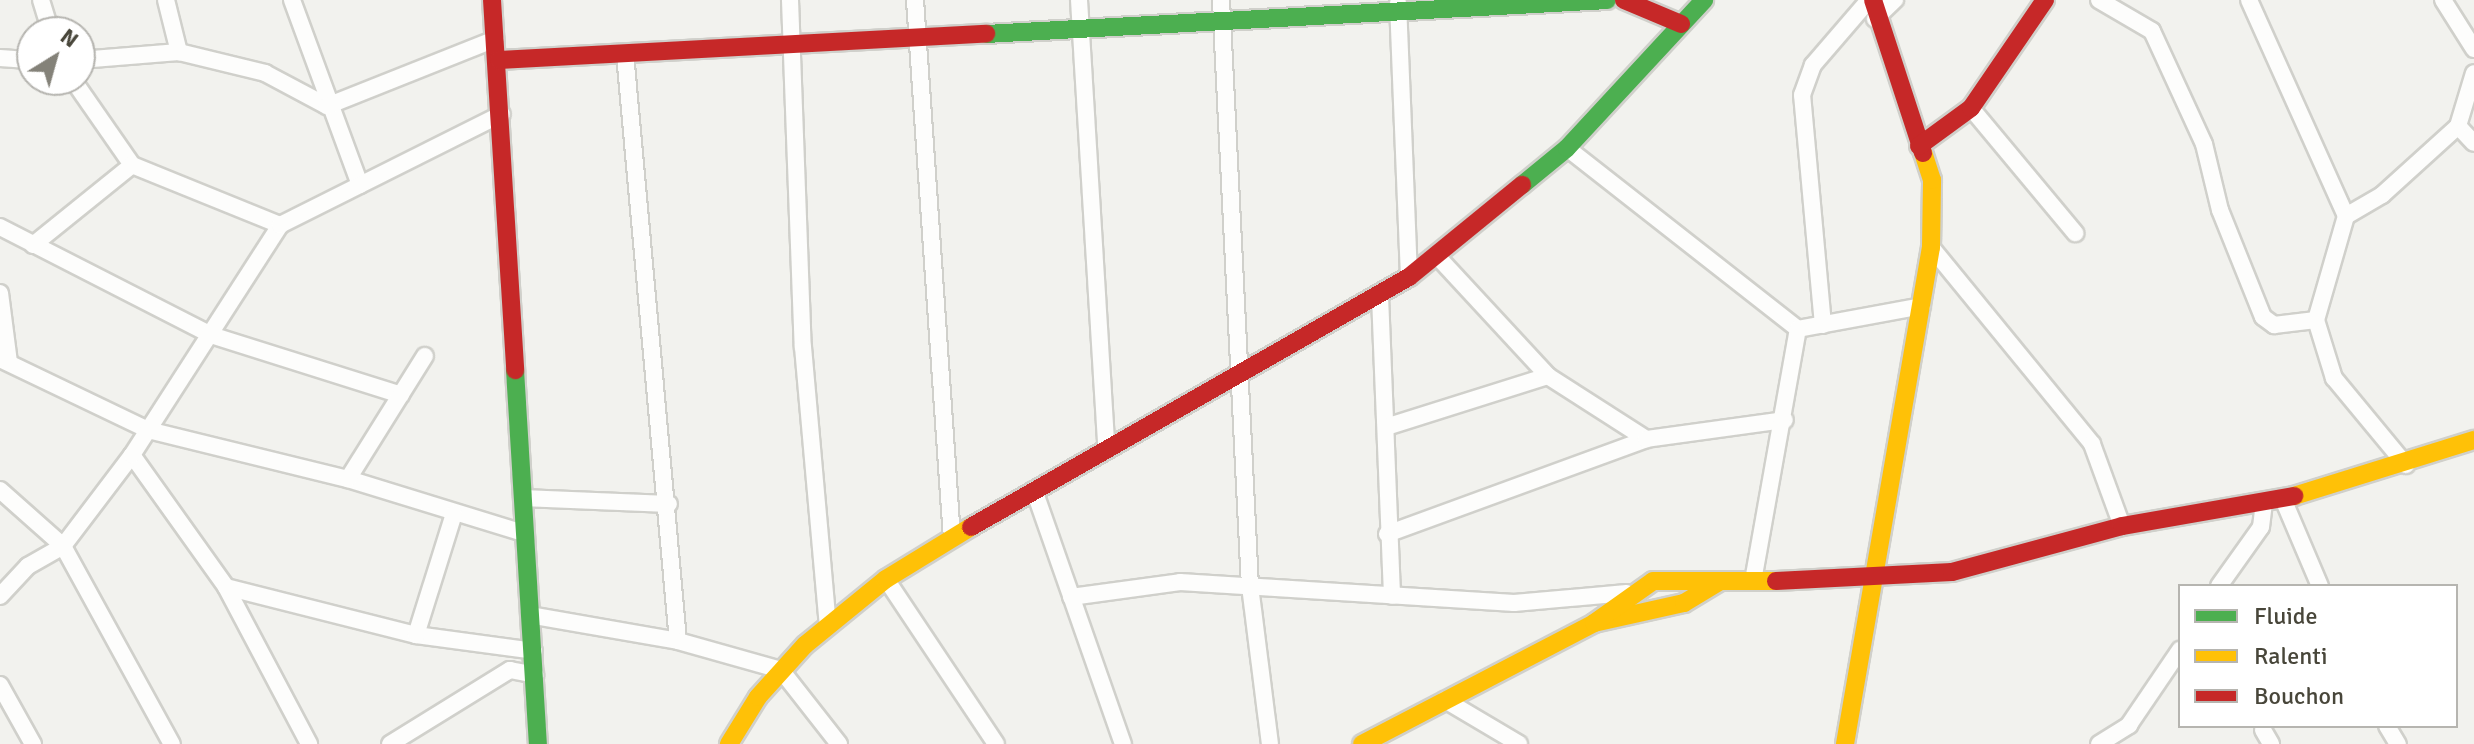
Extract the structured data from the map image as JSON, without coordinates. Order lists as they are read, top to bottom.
{
  "legend": ["Fluide", "Ralenti", "Bouchon"],
  "north": "top right"
}
